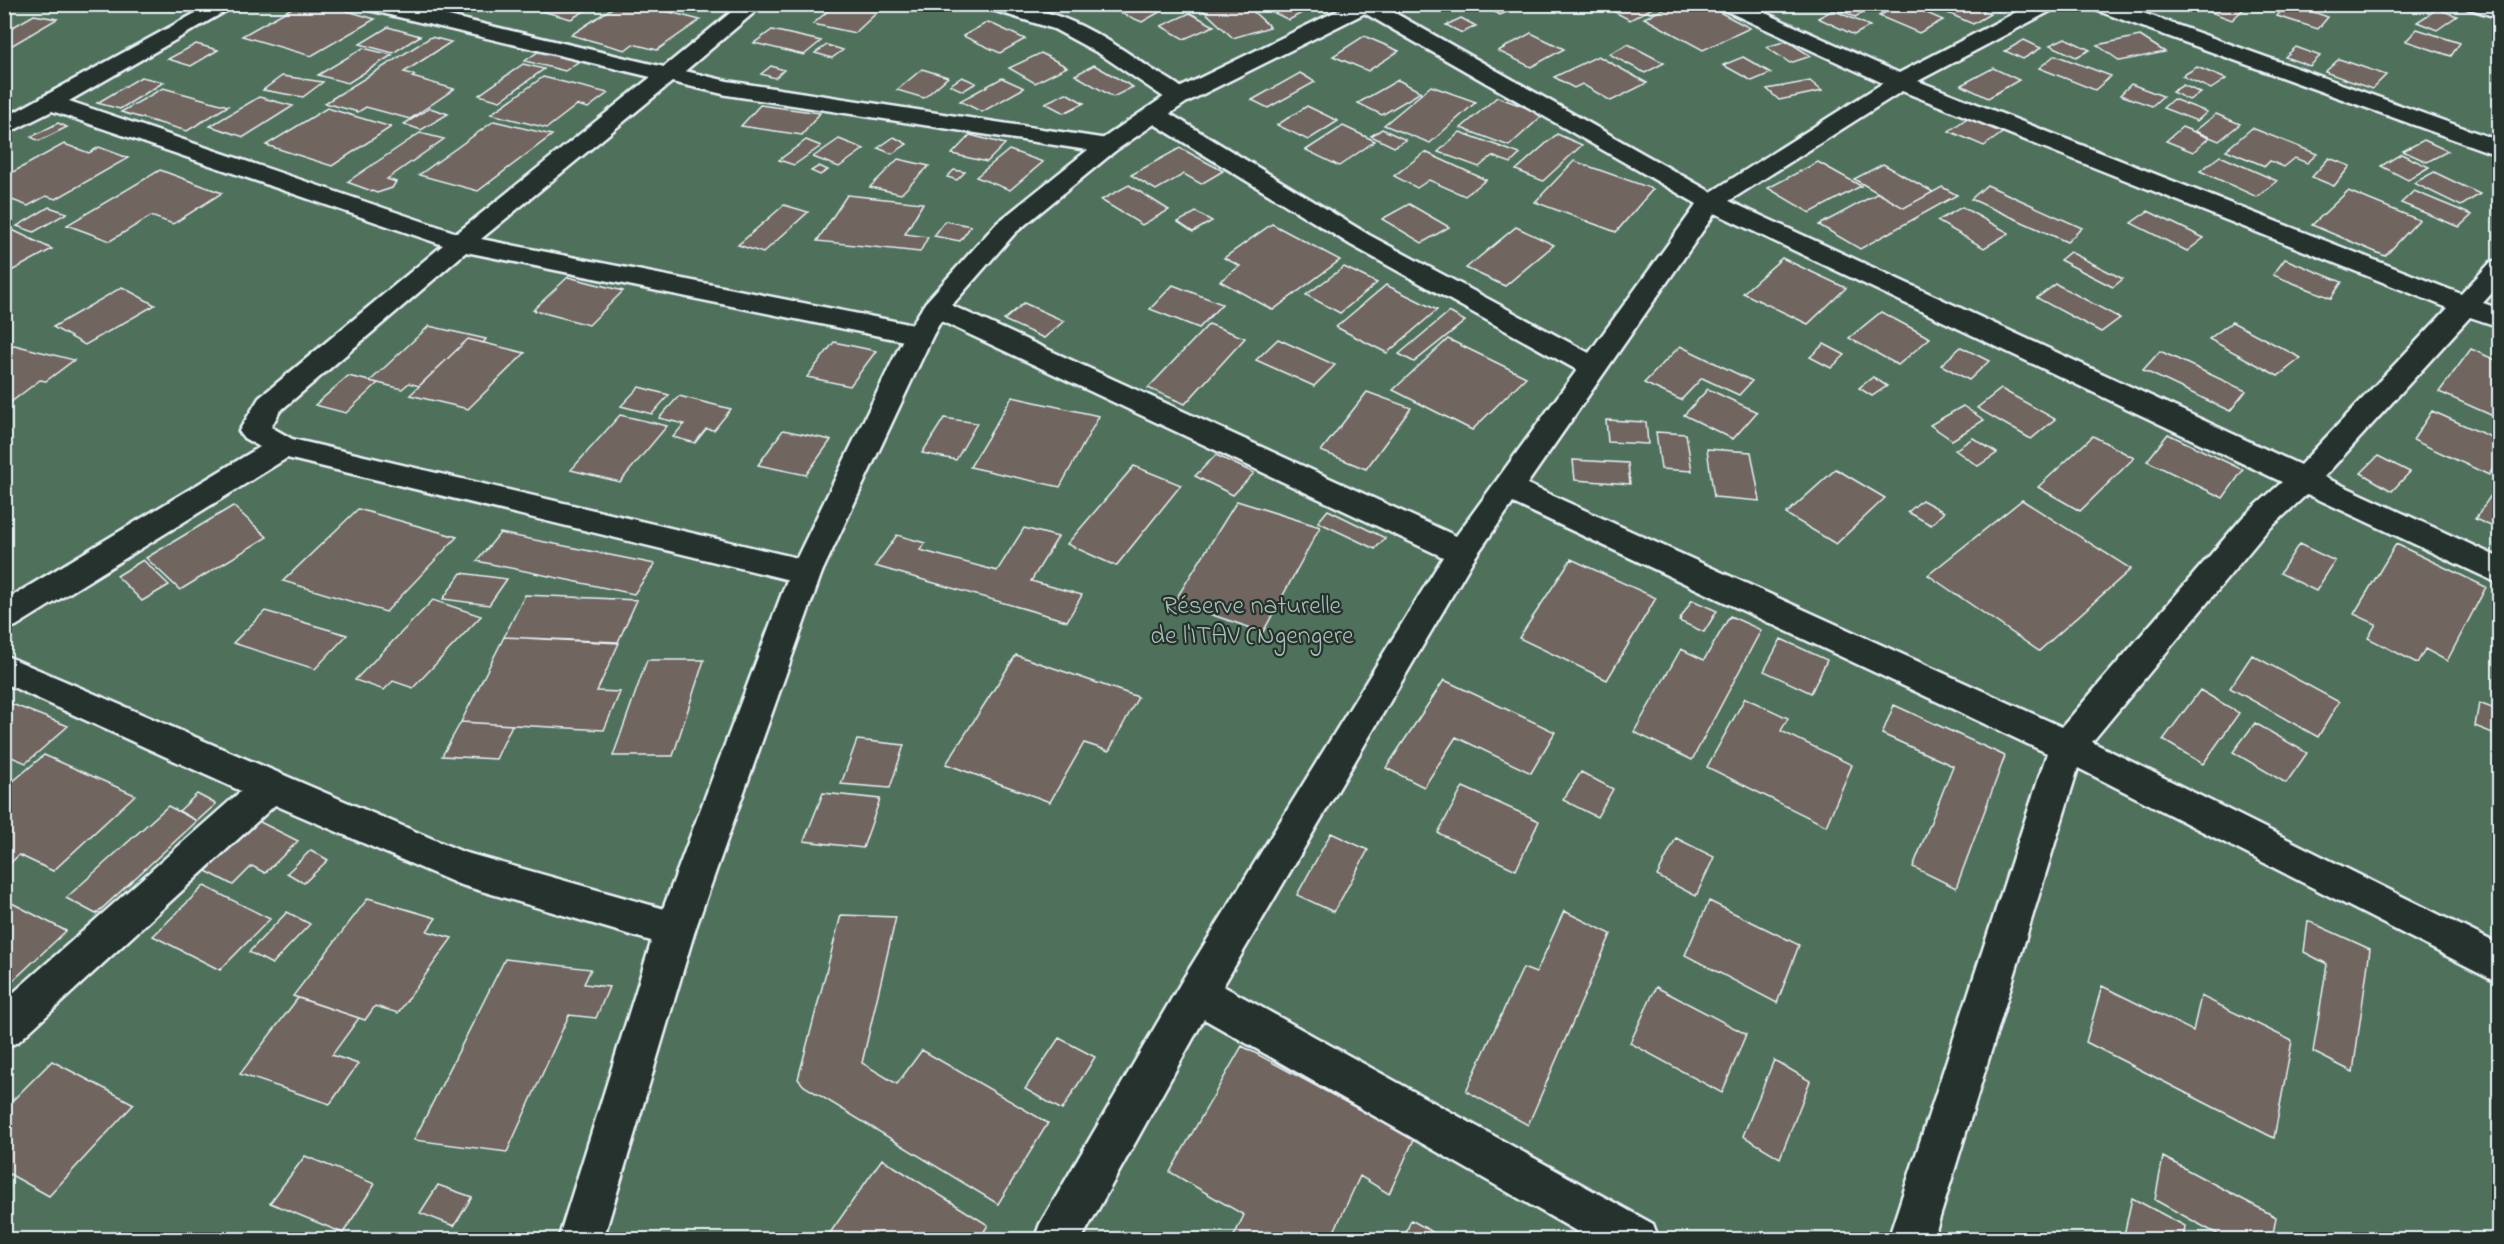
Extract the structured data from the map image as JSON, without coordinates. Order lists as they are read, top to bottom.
{
  "parks": ["Réserve naturelle de l'ITAV (Ngengere"]
}
